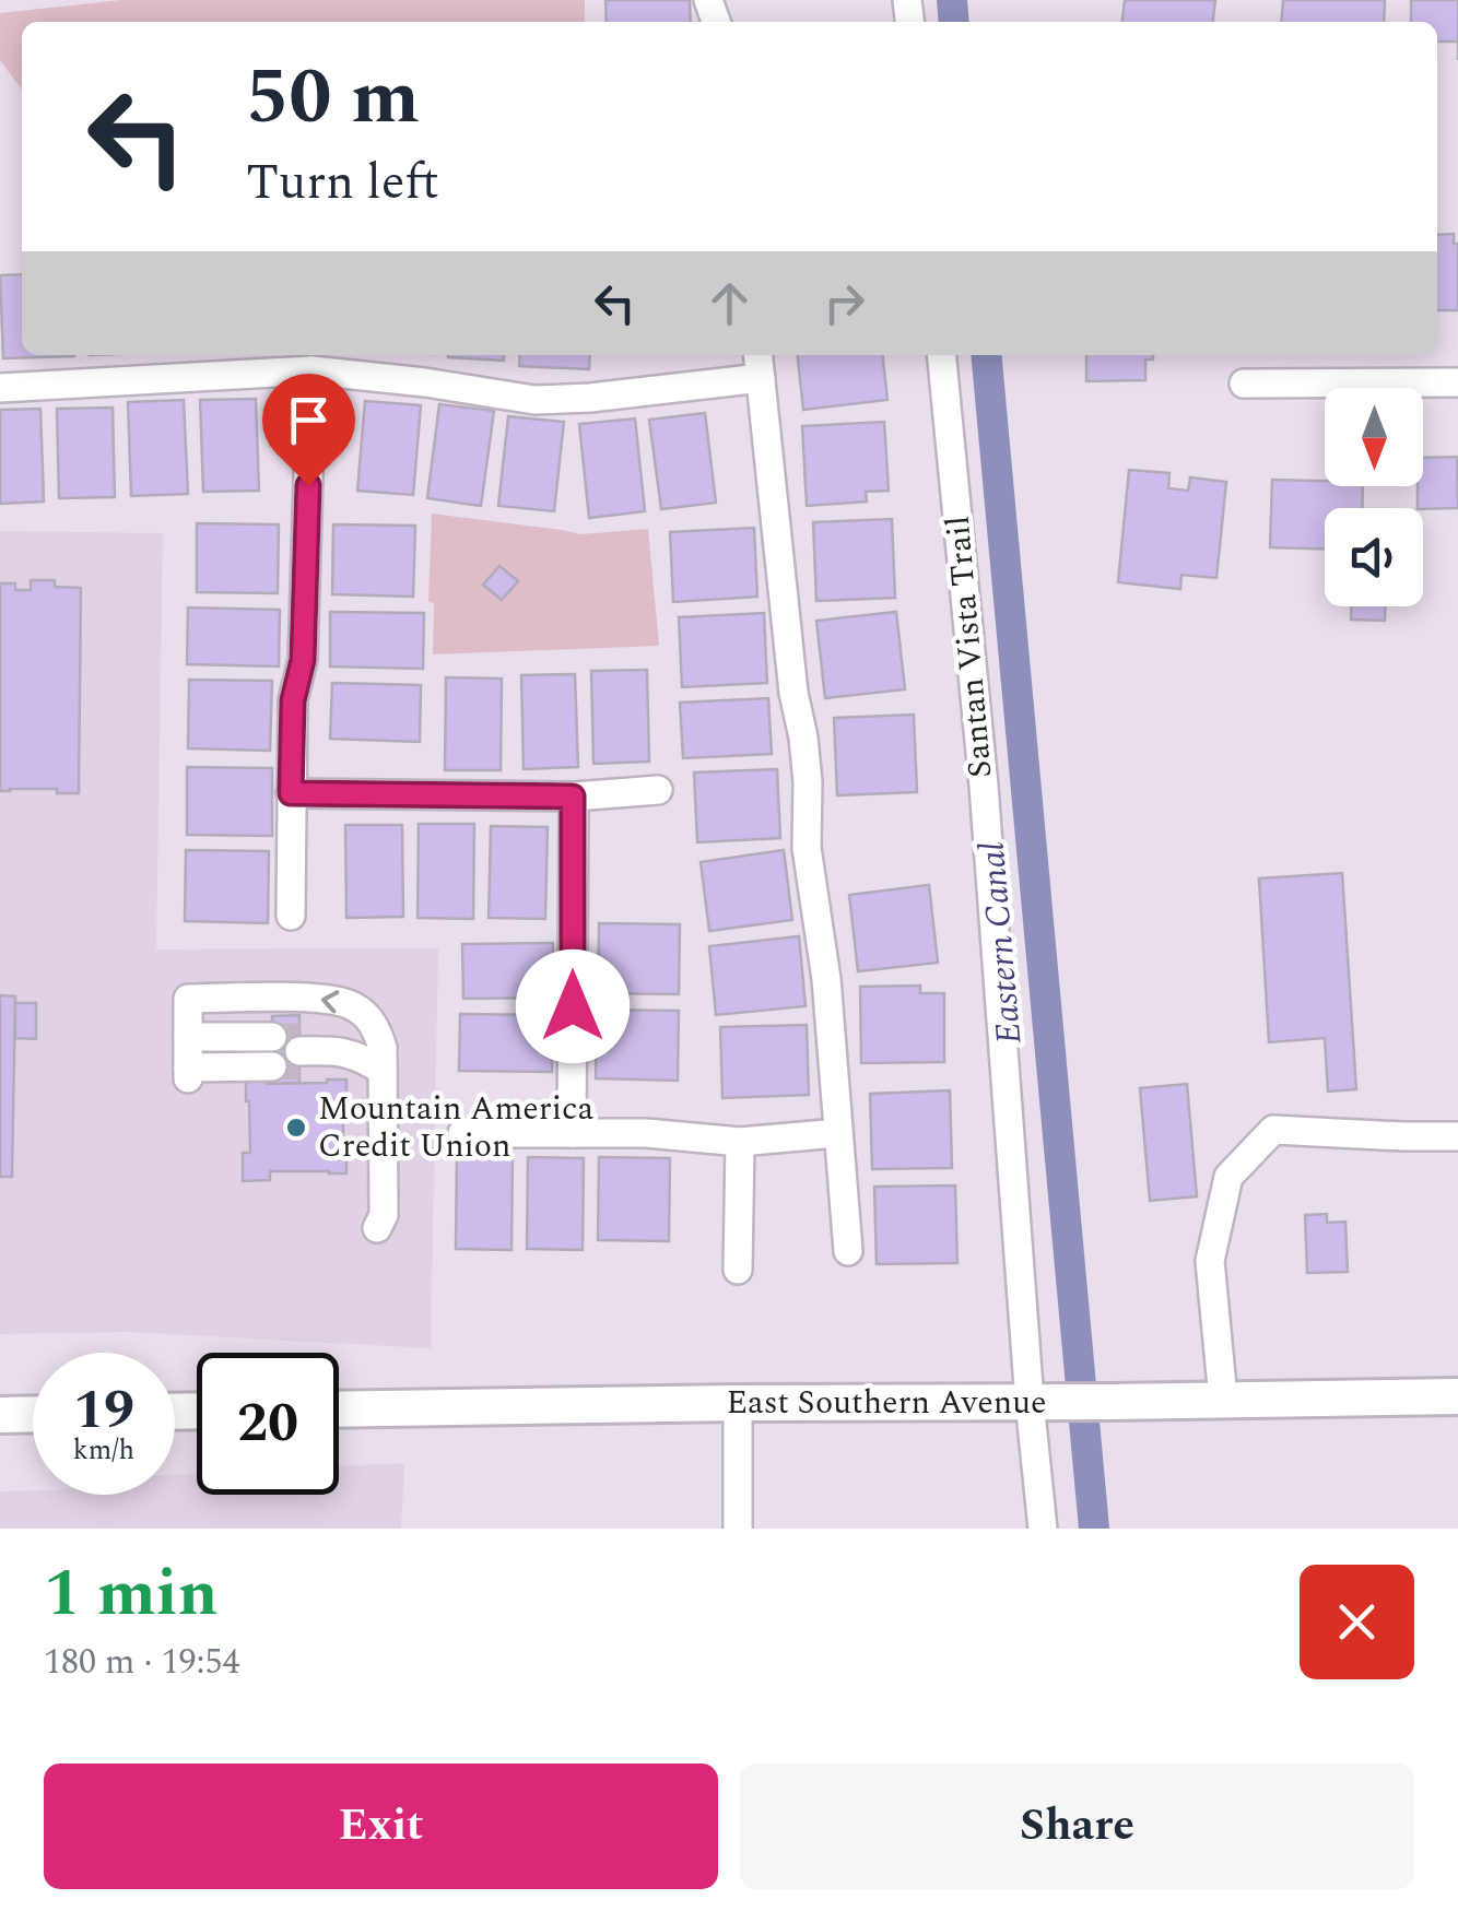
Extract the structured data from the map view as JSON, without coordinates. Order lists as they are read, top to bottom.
{
  "streets": {
    "main road": ["East Southern Avenue"],
    "street": ["Santan Vista Trail"]
  },
  "crossings": [
    ["Santan Vista Trail", "East Southern Avenue"]
  ],
  "water": ["Eastern Canal"],
  "places": ["Mountain America Credit Union"],
  "north": "bottom",
  "page": {
    "turn": ["50 m", "Turn left"],
    "speed": "19 km/h",
    "limit": "20",
    "heading": ["1 min", "180 m · 19:54"],
    "buttons": ["Exit", "Share"]
  }
}
